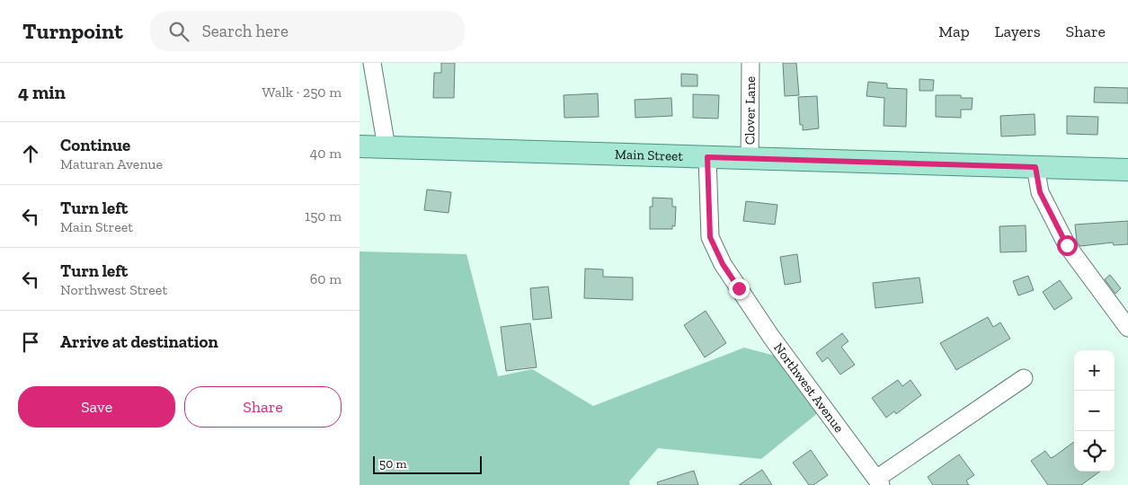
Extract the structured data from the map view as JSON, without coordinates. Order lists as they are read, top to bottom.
{
  "streets": {
    "main road": ["Main Street"],
    "street": ["Clover Lane", "Northwest Avenue"]
  },
  "crossings": [
    ["Clover Lane", "Main Street"],
    ["Main Street", "Northwest Avenue"]
  ],
  "scale_bar": "50 m",
  "page": {
    "header": "Turnpoint",
    "search": "Search here",
    "nav": ["Map", "Layers", "Share"],
    "heading": ["4 min", "Walk · 250 m"],
    "list": [
      ["Continue", "Maturan Avenue", "40 m"],
      ["Turn left", "Main Street", "150 m"],
      ["Turn left", "Northwest Street", "60 m"],
      "Arrive at destination"
    ],
    "map_buttons": ["+", "−"],
    "buttons": ["Save", "Share"],
    "scale": "50 m"
  }
}
